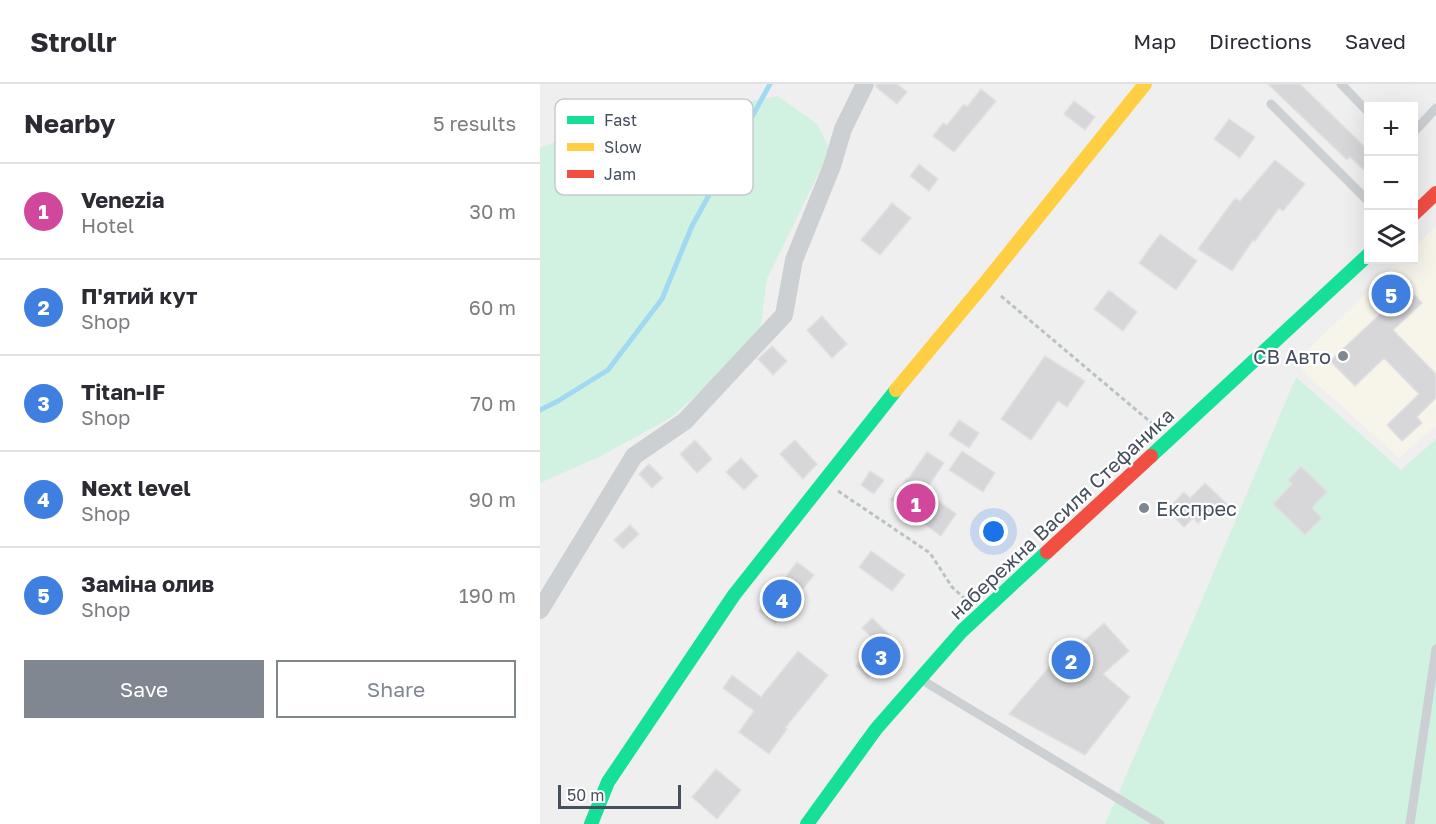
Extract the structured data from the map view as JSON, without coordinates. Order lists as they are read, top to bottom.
{
  "streets": {
    "street": ["набережна Василя Стефаника"]
  },
  "places": ["СВ Авто", "Експрес"],
  "legend": ["Fast", "Slow", "Jam"],
  "scale_bar": "50 m",
  "page": {
    "header": "Strollr",
    "nav": ["Map", "Directions", "Saved"],
    "heading": ["Nearby", "5 results"],
    "map_buttons": ["+", "−"],
    "list": [
      {
        "mark": "1",
        "name": "Venezia",
        "note": "Hotel",
        "value": "30 m"
      },
      {
        "mark": "2",
        "name": "П'ятий кут",
        "note": "Shop",
        "value": "60 m"
      },
      {
        "mark": "3",
        "name": "Titan-IF",
        "note": "Shop",
        "value": "70 m"
      },
      {
        "mark": "4",
        "name": "Next level",
        "note": "Shop",
        "value": "90 m"
      },
      {
        "mark": "5",
        "name": "Заміна олив",
        "note": "Shop",
        "value": "190 m"
      }
    ],
    "pins": [
      "5",
      "1",
      "4",
      "3",
      "2"
    ],
    "buttons": ["Save", "Share"],
    "scale": "50 m"
  }
}
